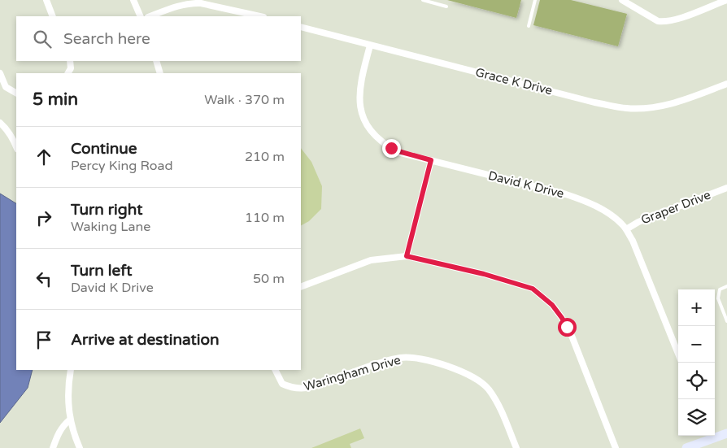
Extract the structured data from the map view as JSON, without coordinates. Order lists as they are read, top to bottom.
{
  "streets": {
    "street": [
      "Grace K Drive",
      "David K Drive",
      "Graper Drive",
      "Waringham Drive"
    ]
  },
  "crossings": [
    ["Grace K Drive", "David K Drive"],
    ["David K Drive", "Graper Drive"]
  ],
  "page": {
    "search": "Search here",
    "heading": ["5 min", "Walk · 370 m"],
    "list": [
      ["Continue", "Percy King Road", "210 m"],
      ["Turn right", "Waking Lane", "110 m"],
      ["Turn left", "David K Drive", "50 m"],
      "Arrive at destination"
    ],
    "map_buttons": ["+", "−"]
  }
}
